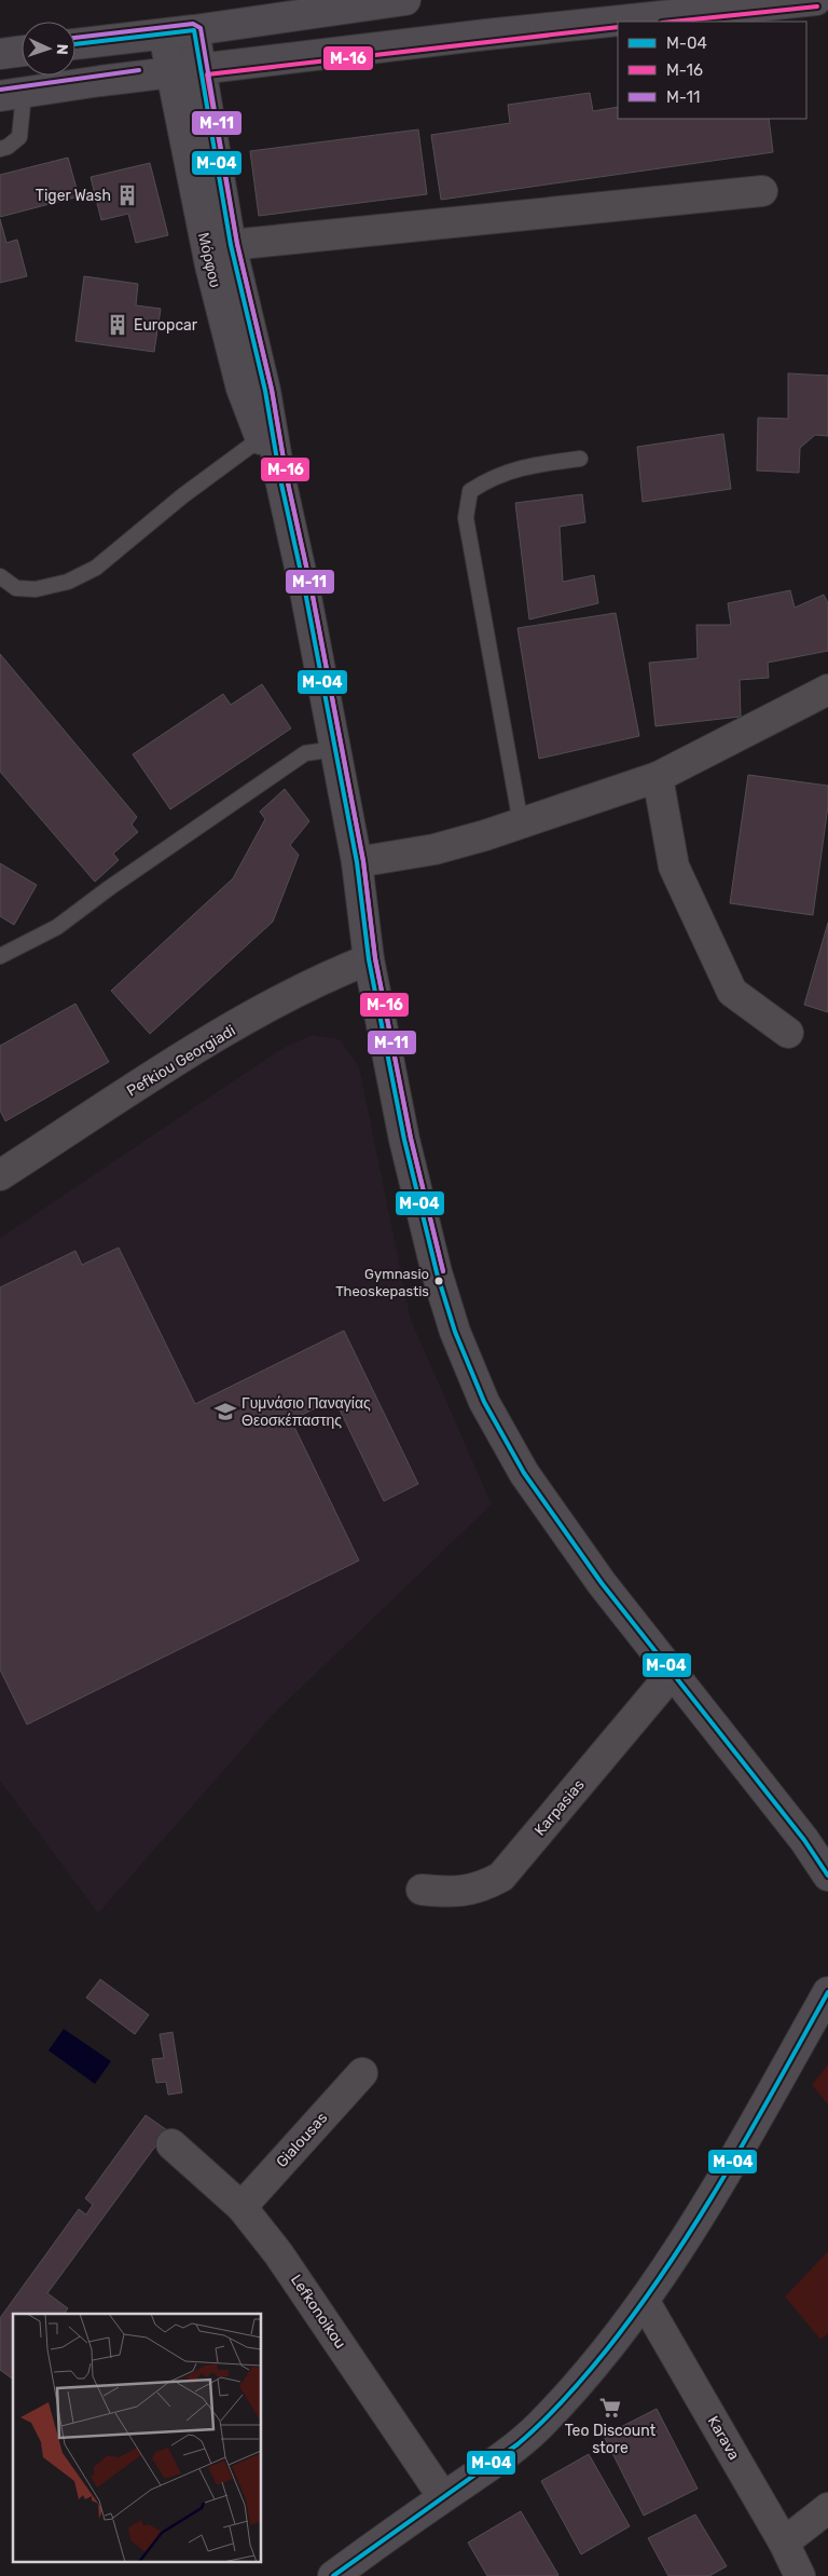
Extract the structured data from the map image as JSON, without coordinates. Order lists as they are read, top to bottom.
{
  "streets": {
    "street": [
      "Μόρφου",
      "Pefkiou Georgiadi",
      "Karpasias",
      "Gialousas",
      "Lefkonoikou",
      "Karava"
    ]
  },
  "crossings": [
    ["Μόρφου", "Pefkiou Georgiadi"],
    ["Μόρφου", "Karpasias"],
    ["Gialousas", "Lefkonoikou"]
  ],
  "places": {
    "building": ["Tiger Wash", "Europcar"],
    "other": ["Gymnasio Theoskepastis"],
    "school or university": ["Γυμνάσιο Παναγίας Θεοσκέπαστης"],
    "supermarket": ["Teo Discount store"]
  },
  "lines": ["transit line M-16", "transit line M-11", "transit line M-04"],
  "legend": ["M-04", "M-16", "M-11"],
  "north": "right"
}
